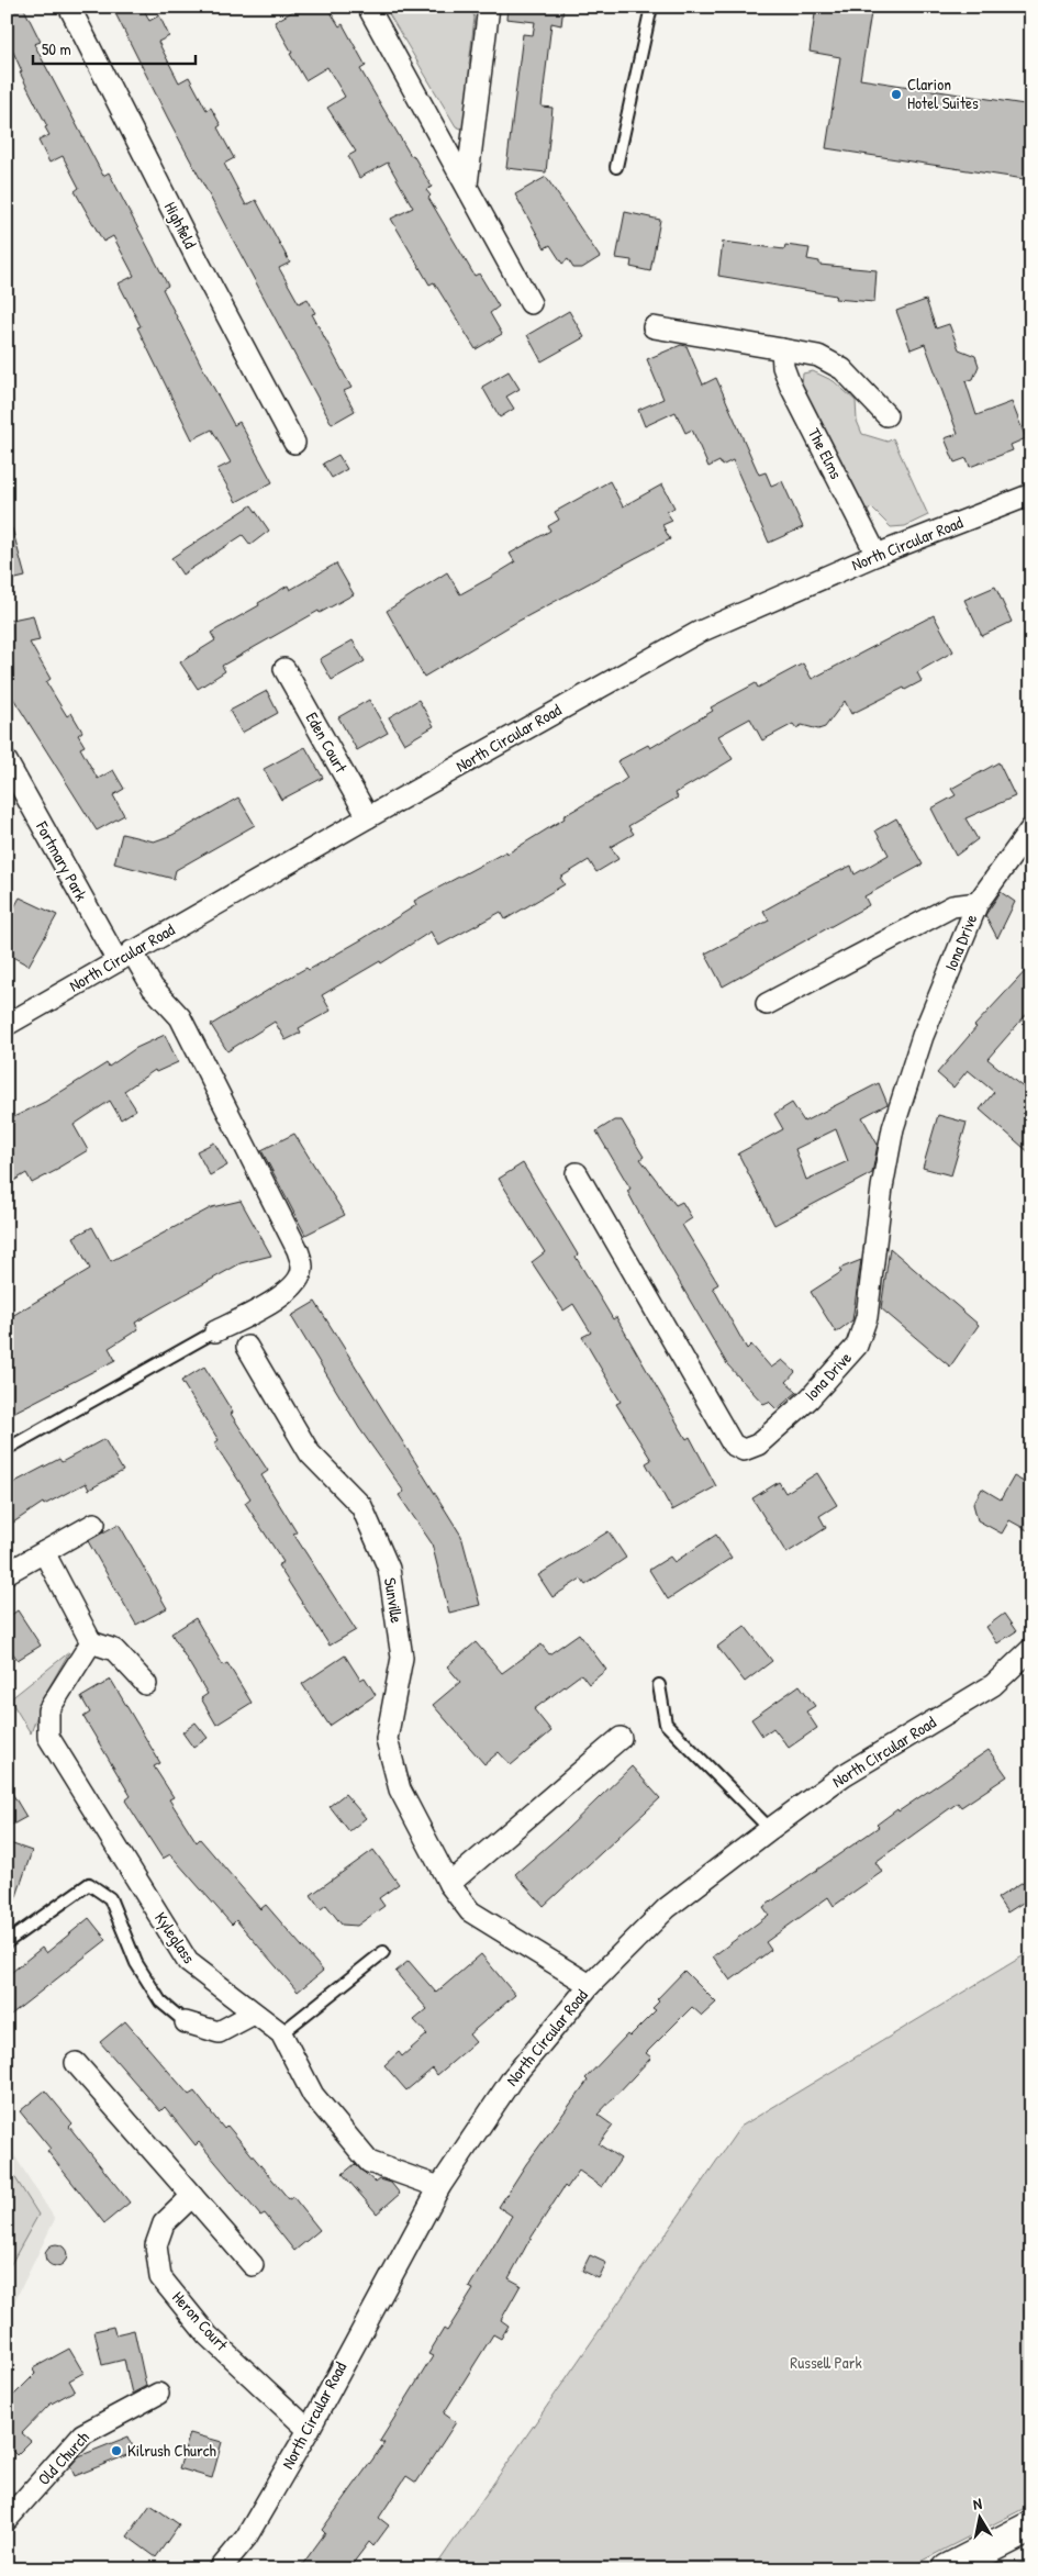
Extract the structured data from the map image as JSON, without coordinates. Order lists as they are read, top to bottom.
{
  "streets": {
    "street": [
      "Highfield",
      "The Elms",
      "North Circular Road",
      "Eden Court",
      "Fortmary Park",
      "Iona Drive",
      "Sunville",
      "Kyleglass",
      "Heron Court",
      "Old Church"
    ]
  },
  "crossings": [
    ["The Elms", "North Circular Road"],
    ["North Circular Road", "Eden Court"],
    ["North Circular Road", "Fortmary Park"],
    ["North Circular Road", "Sunville"],
    ["North Circular Road", "Kyleglass"],
    ["North Circular Road", "Heron Court"]
  ],
  "parks": ["Russell Park"],
  "places": ["Clarion Hotel Suites", "Kilrush Church"],
  "scale_bar": "50 m",
  "north": "top"
}
